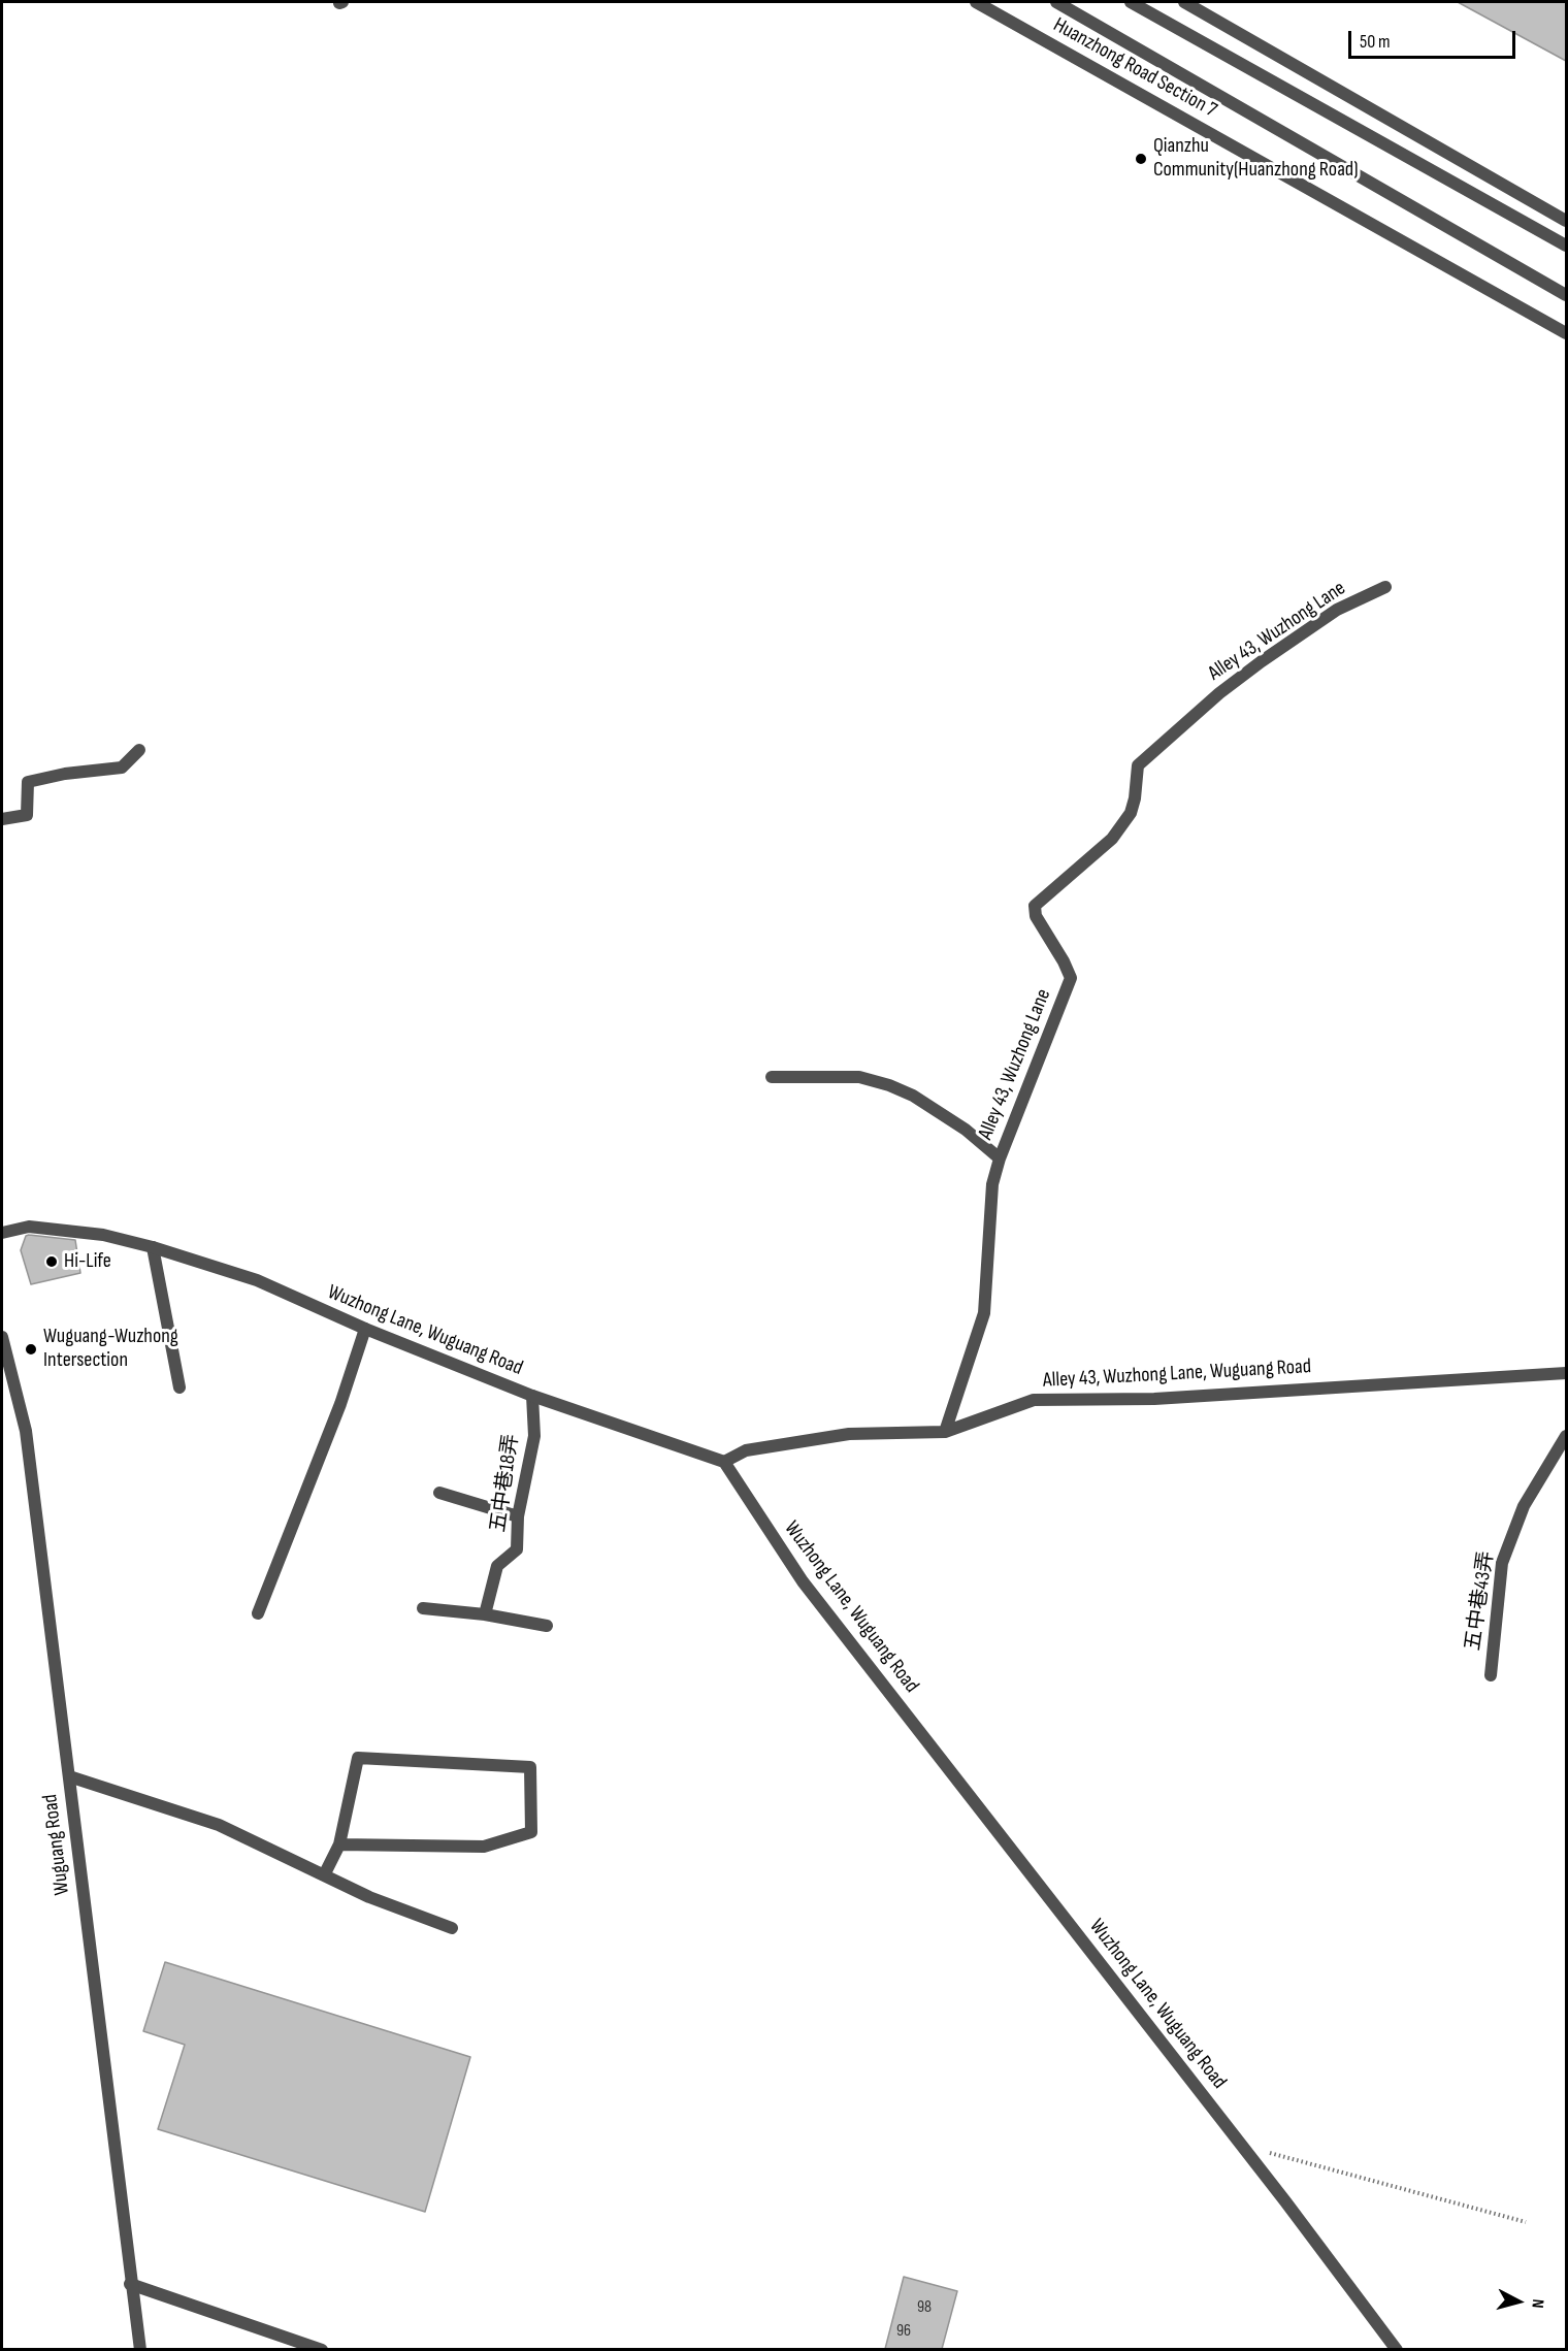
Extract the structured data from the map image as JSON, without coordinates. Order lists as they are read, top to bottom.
{
  "streets": {
    "street": [
      "Huanzhong Road Section 7",
      "Alley 43, Wuzhong Lane",
      "Wuzhong Lane, Wuguang Road",
      "Alley 43, Wuzhong Lane, Wuguang Road",
      "五中巷18弄",
      "五中巷43弄",
      "Wuguang Road"
    ]
  },
  "crossings": [
    ["Alley 43, Wuzhong Lane", "Alley 43, Wuzhong Lane, Wuguang Road"],
    ["Wuzhong Lane, Wuguang Road", "Alley 43, Wuzhong Lane, Wuguang Road"],
    ["Wuzhong Lane, Wuguang Road", "五中巷18弄"]
  ],
  "places": ["Qianzhu Community(Huanzhong Road)", "Hi-Life", "Wuguang-Wuzhong Intersection"],
  "house_numbers": ["98", "96"],
  "scale_bar": "50 m",
  "north": "right"
}
